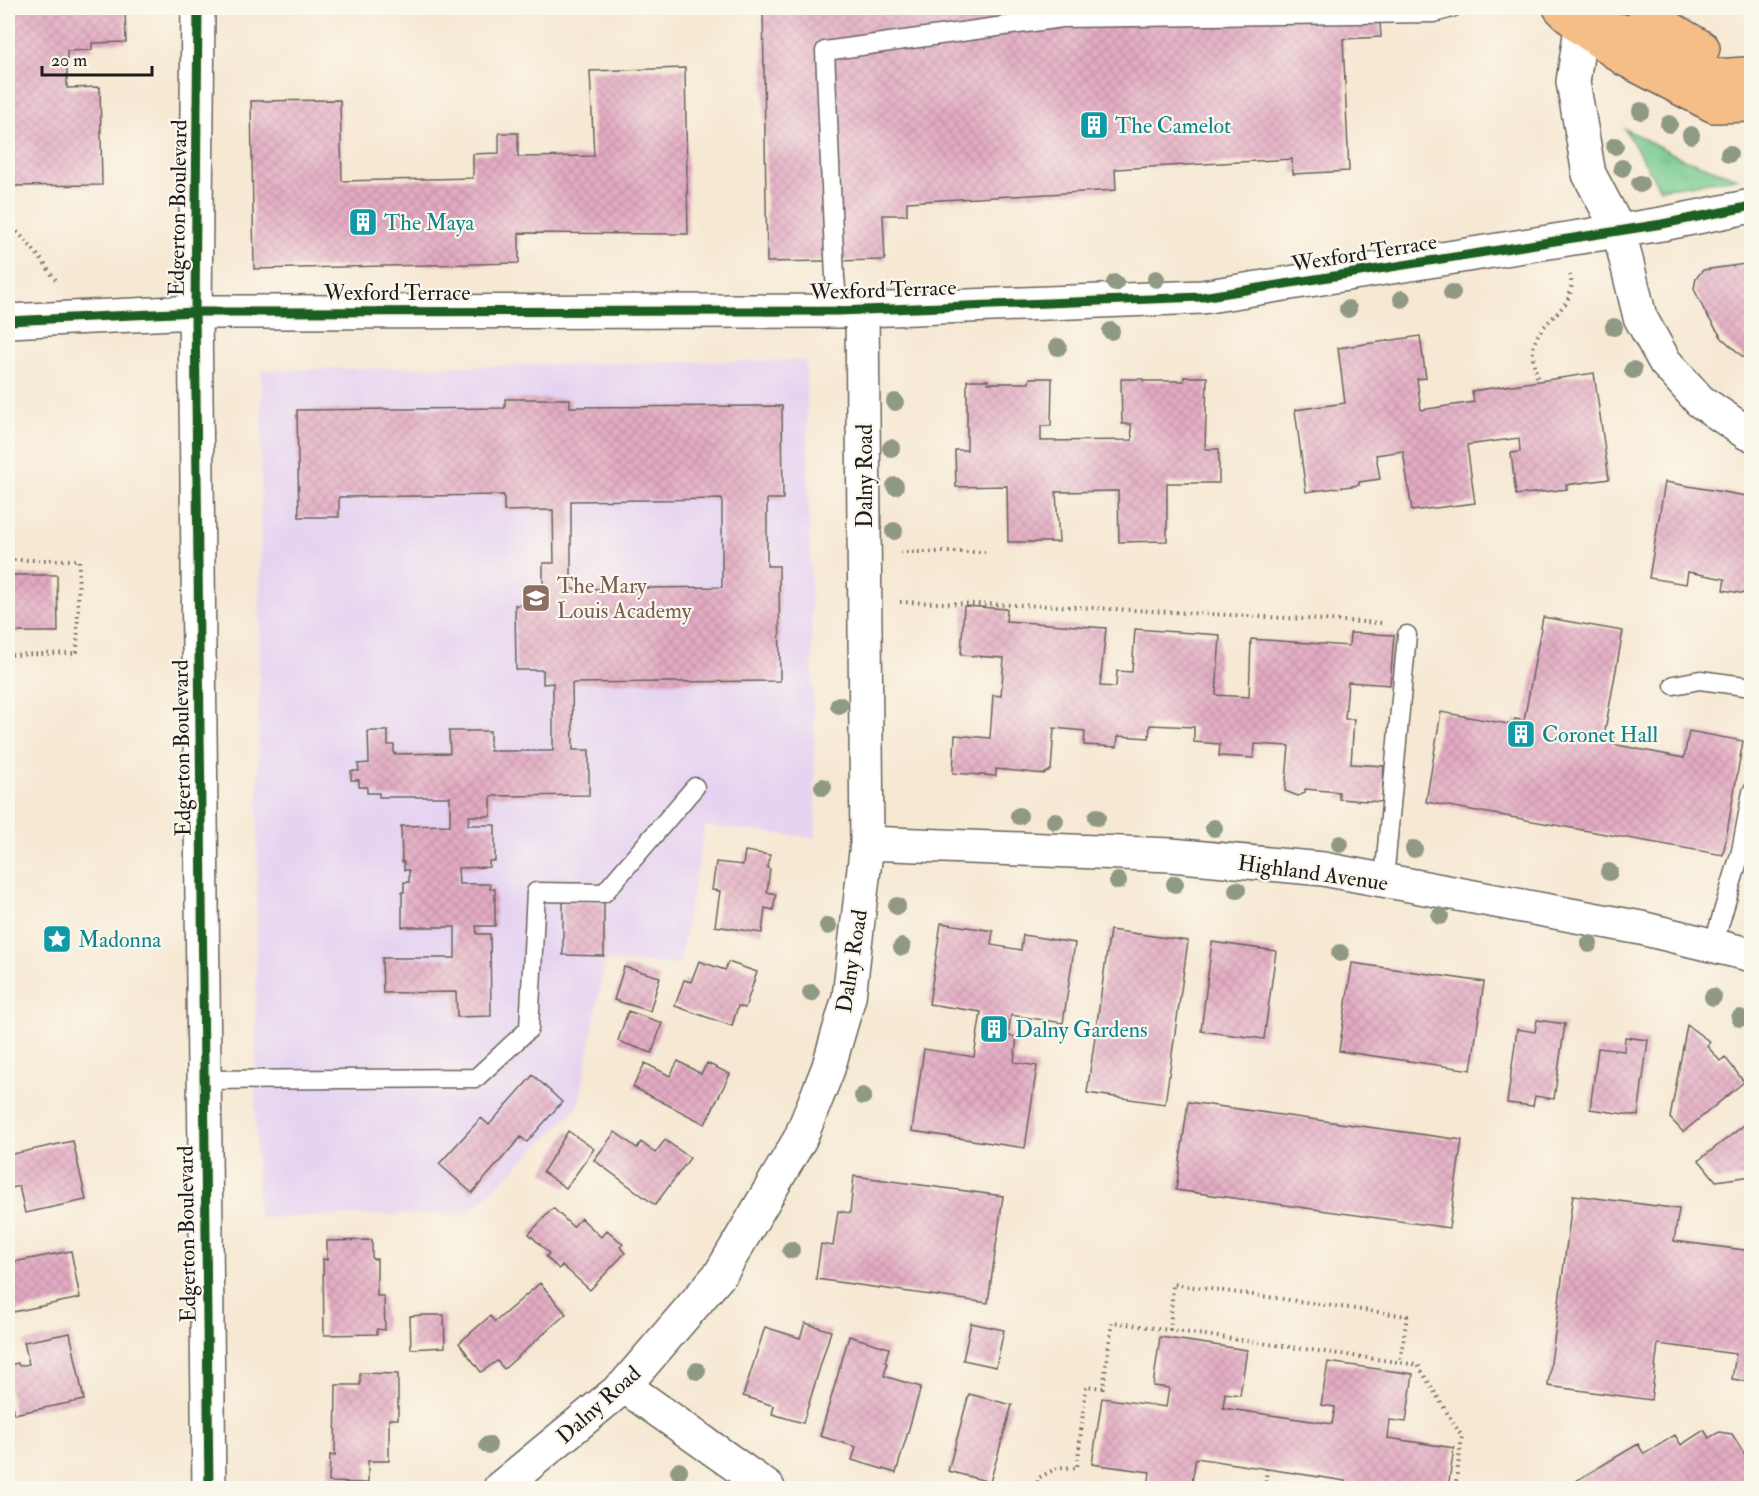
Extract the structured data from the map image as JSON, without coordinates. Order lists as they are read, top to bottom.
{
  "streets": {
    "street": [
      "Edgerton Boulevard",
      "Wexford Terrace",
      "Dalny Road",
      "Highland Avenue"
    ]
  },
  "crossings": [
    ["Edgerton Boulevard", "Wexford Terrace"],
    ["Wexford Terrace", "Dalny Road"],
    ["Dalny Road", "Highland Avenue"]
  ],
  "places": {
    "building": [
      "The Camelot",
      "The Maya",
      "Coronet Hall",
      "Dalny Gardens"
    ],
    "school or university": ["The Mary Louis Academy"],
    "place": ["Madonna"]
  },
  "scale_bar": "20 m"
}
